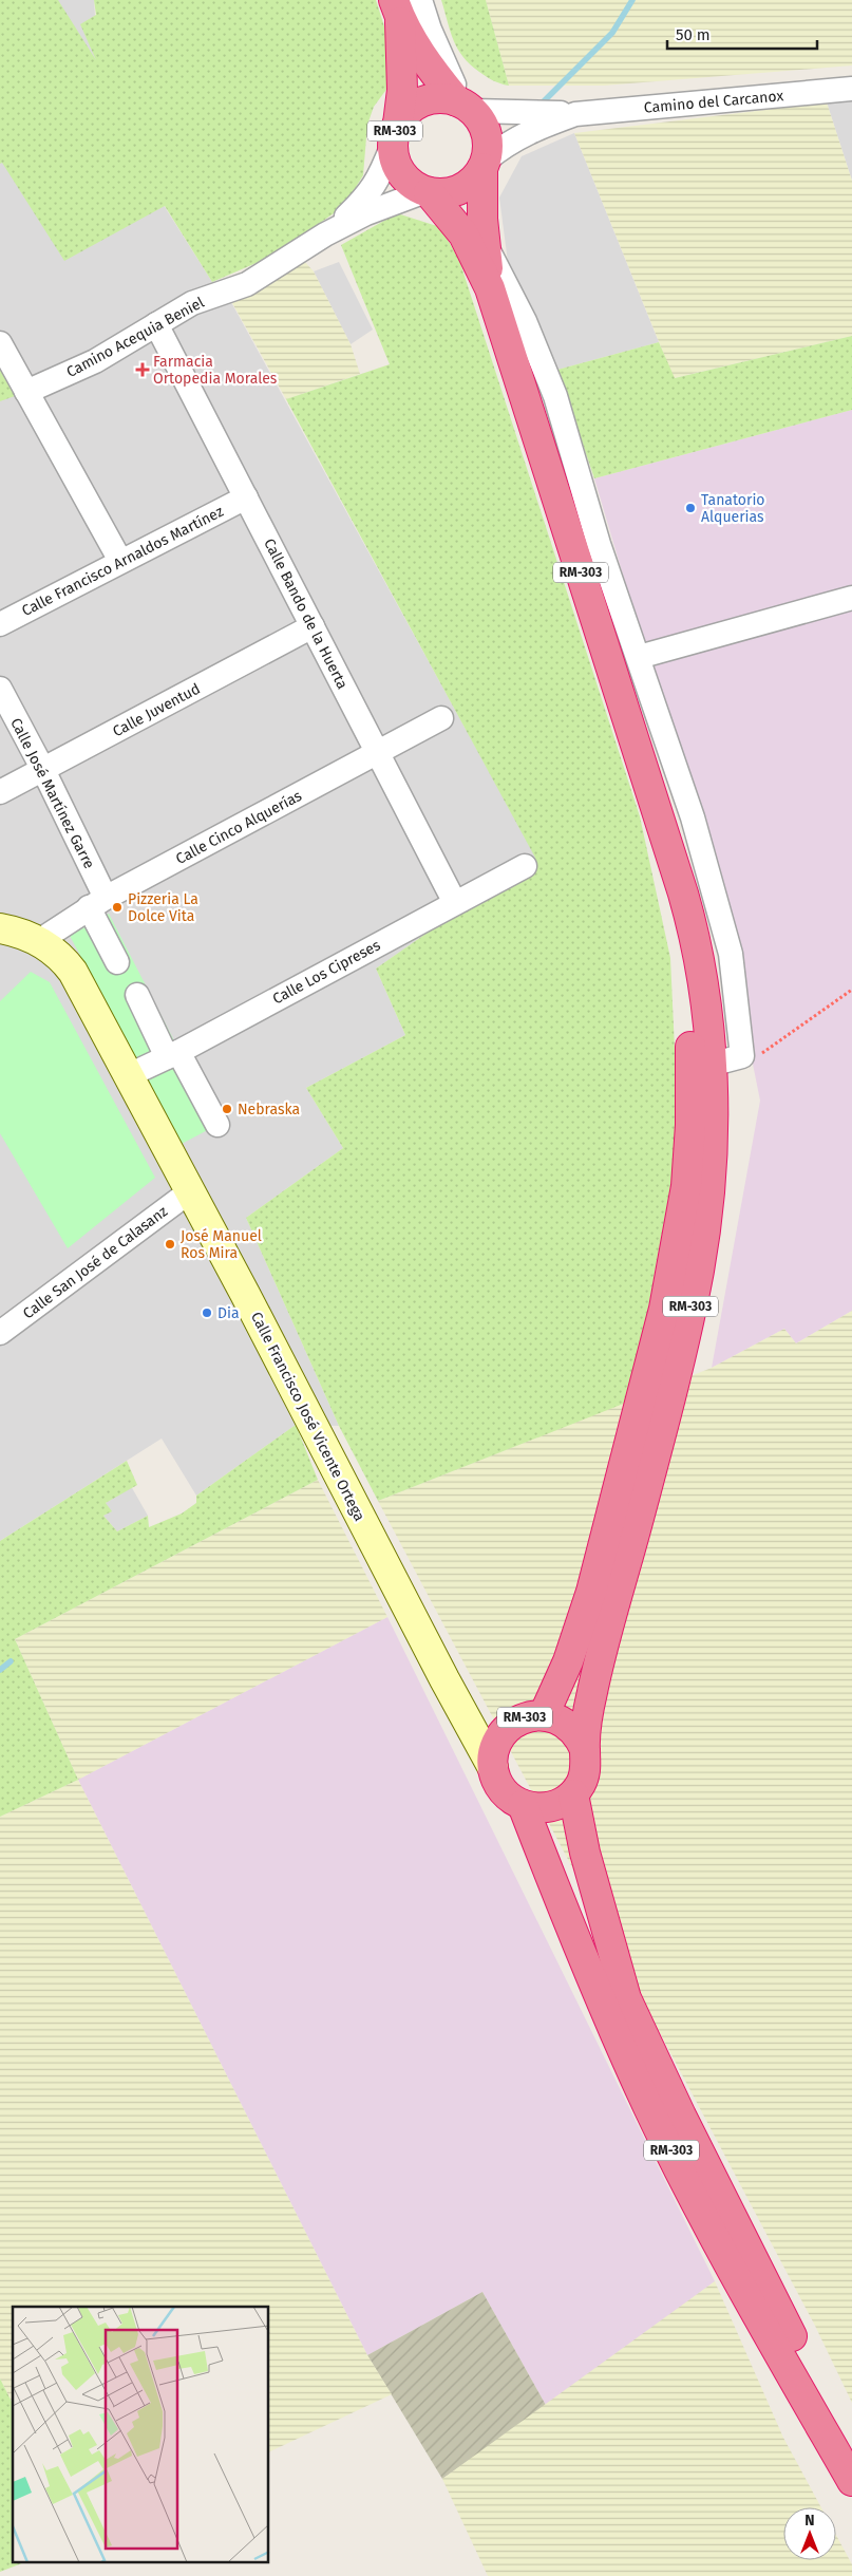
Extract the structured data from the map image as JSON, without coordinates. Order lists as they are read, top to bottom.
{
  "streets": {
    "highway": ["RM-303"],
    "street": [
      "Camino del Carcanox",
      "Camino Acequia Beniel",
      "Calle Francisco Arnaldos Martínez",
      "Calle Bando de la Huerta",
      "Calle Juventud",
      "Calle José Martínez Garre",
      "Calle Cinco Alquerías",
      "Calle Los Cipreses",
      "Calle San José de Calasanz",
      "Calle Francisco José Vicente Ortega"
    ]
  },
  "crossings": [
    ["Camino Acequia Beniel", "Calle Bando de la Huerta"],
    ["Calle Francisco Arnaldos Martínez", "Calle Bando de la Huerta"],
    ["Calle Bando de la Huerta", "Calle Juventud"],
    ["Calle Bando de la Huerta", "Calle Cinco Alquerías"],
    ["Calle Bando de la Huerta", "Calle Los Cipreses"],
    ["Calle Juventud", "Calle José Martínez Garre"],
    ["Calle José Martínez Garre", "Calle Cinco Alquerías"],
    ["Calle Cinco Alquerías", "Calle Francisco José Vicente Ortega"],
    ["Calle Los Cipreses", "Calle Francisco José Vicente Ortega"],
    ["Calle San José de Calasanz", "Calle Francisco José Vicente Ortega"]
  ],
  "places": {
    "health": ["Farmacia Ortopedia Morales"],
    "other": [
      "Tanatorio Alquerias",
      "Pizzeria La Dolce Vita",
      "Nebraska",
      "José Manuel Ros Mira",
      "Dia"
    ]
  },
  "scale_bar": "50 m",
  "north": "top"
}
